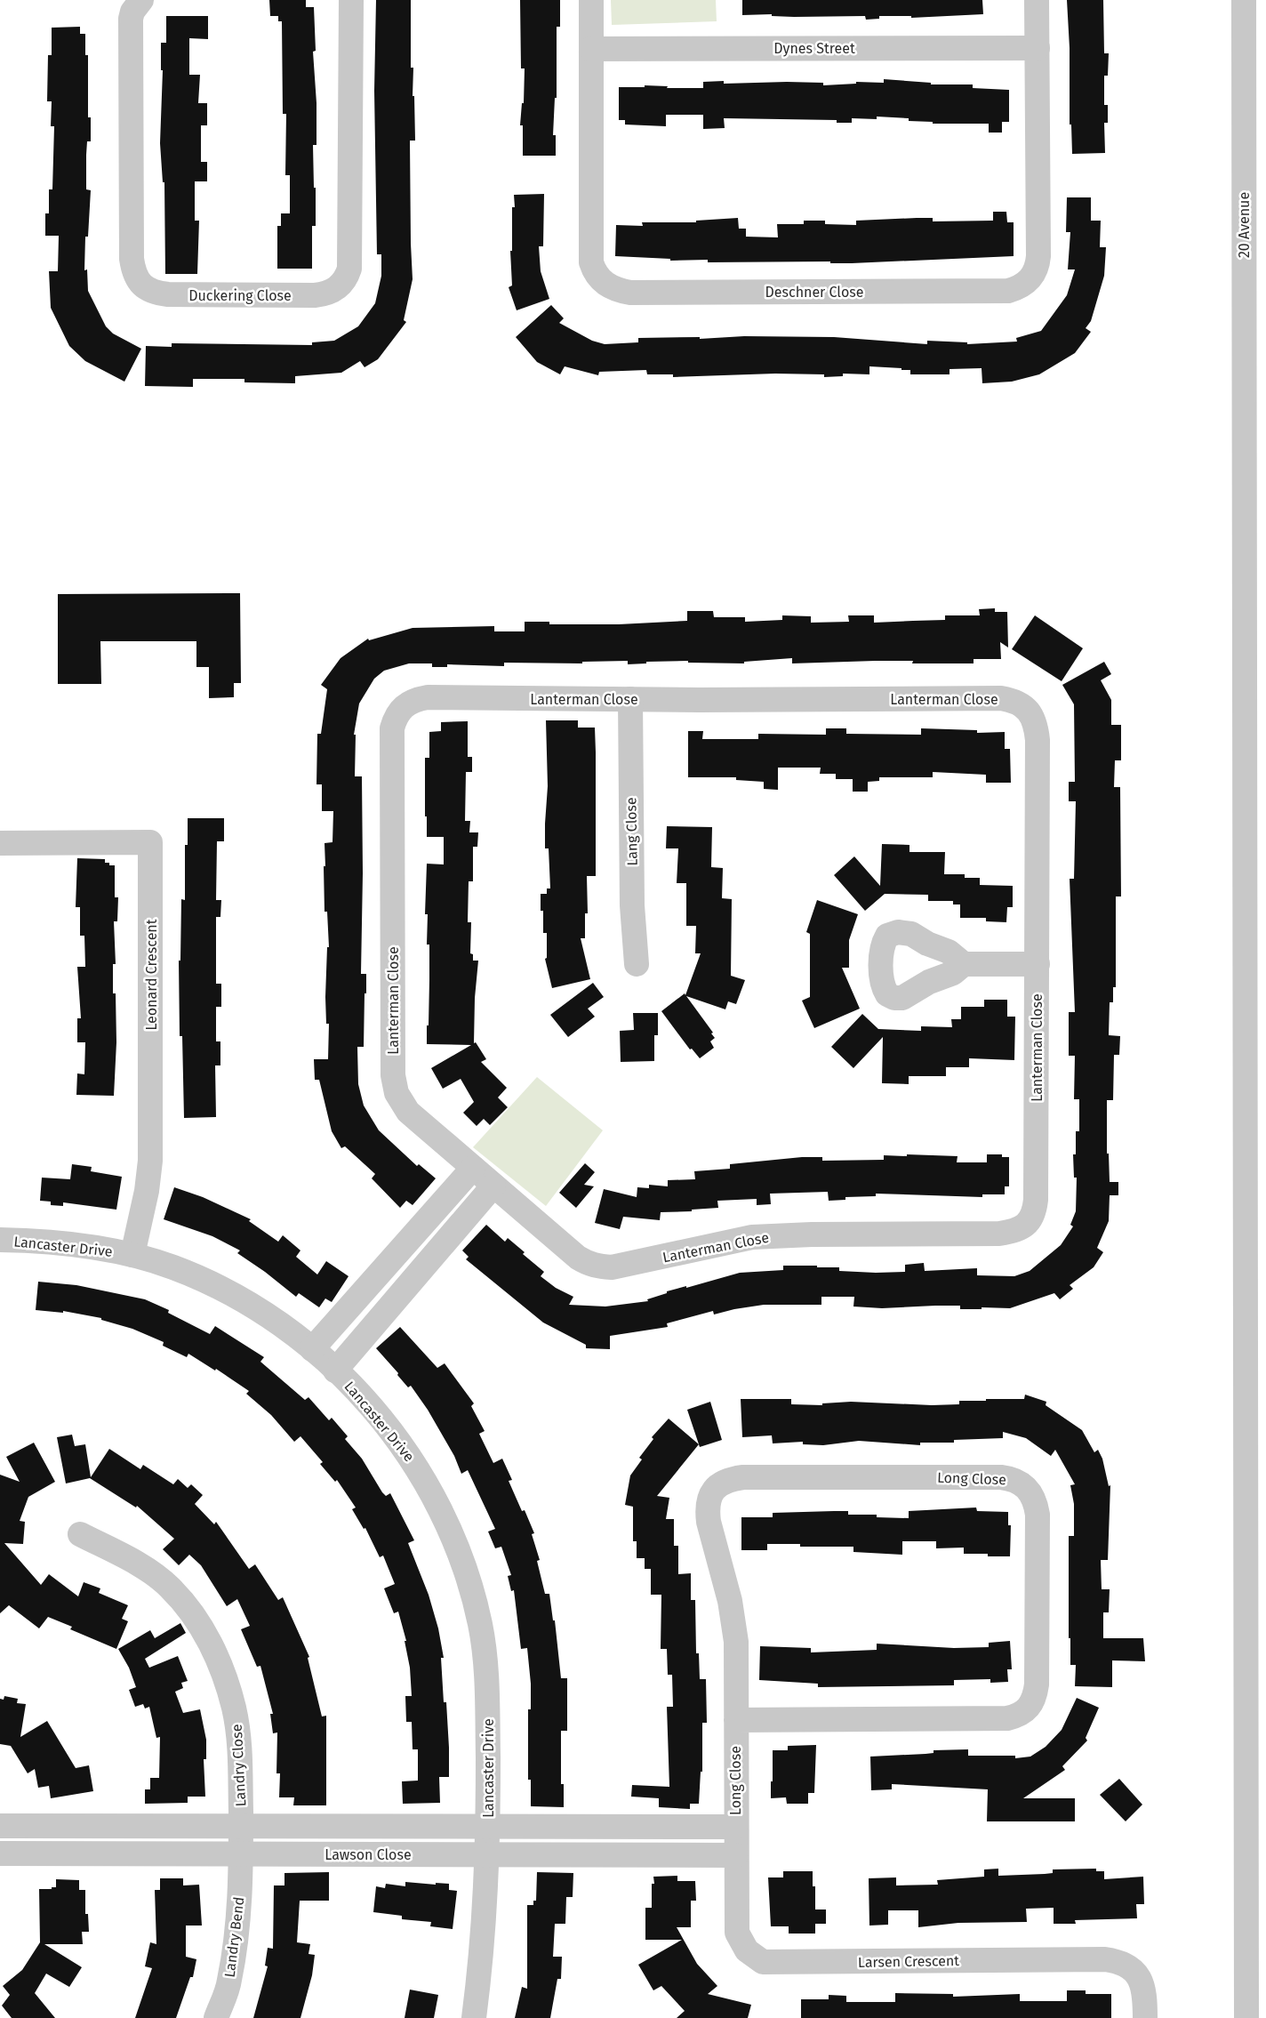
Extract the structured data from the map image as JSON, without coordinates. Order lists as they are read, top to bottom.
{
  "streets": {
    "street": [
      "Dynes Street",
      "20 Avenue",
      "Deschner Close",
      "Duckering Close",
      "Lanterman Close",
      "Lang Close",
      "Leonard Crescent",
      "Lancaster Drive",
      "Long Close",
      "Landry Close",
      "Lawson Close",
      "Landry Bend",
      "Larsen Crescent"
    ]
  },
  "crossings": [
    ["Dynes Street", "Deschner Close"],
    ["Lanterman Close", "Lang Close"],
    ["Leonard Crescent", "Lancaster Drive"],
    ["Lancaster Drive", "Lawson Close"],
    ["Long Close", "Lawson Close"],
    ["Long Close", "Larsen Crescent"],
    ["Landry Close", "Lawson Close"],
    ["Landry Close", "Landry Bend"],
    ["Lawson Close", "Landry Bend"],
    ["Lawson Close", "Larsen Crescent"]
  ]
}
